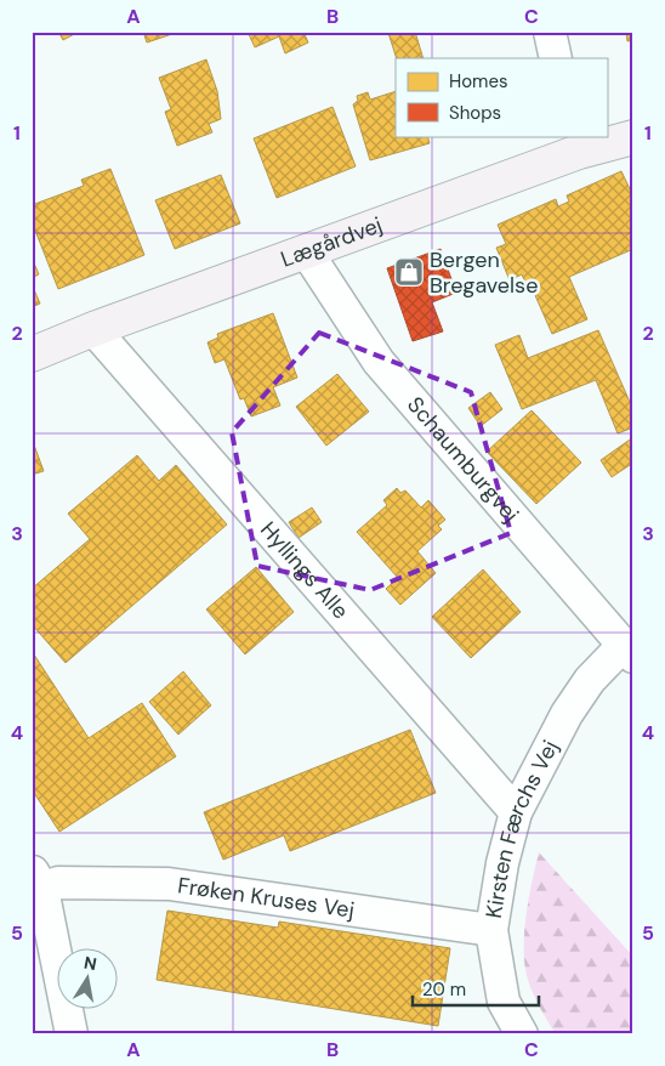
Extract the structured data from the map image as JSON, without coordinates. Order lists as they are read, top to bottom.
{
  "streets": {
    "street": [
      "Lægårdvej",
      "Schaumburgvej",
      "Hyllings Alle",
      "Kirsten Færchs Vej",
      "Frøken Kruses Vej"
    ]
  },
  "crossings": [
    ["Lægårdvej", "Schaumburgvej"],
    ["Lægårdvej", "Hyllings Alle"],
    ["Schaumburgvej", "Kirsten Færchs Vej"],
    ["Hyllings Alle", "Kirsten Færchs Vej"],
    ["Kirsten Færchs Vej", "Frøken Kruses Vej"]
  ],
  "places": {
    "shop": ["Bergen Bregavelse"]
  },
  "legend": ["Homes", "Shops"],
  "scale_bar": "20 m",
  "north": "top",
  "grid": {
    "columns": ["A", "B", "C"],
    "rows": [
      "1",
      "2",
      "3",
      "4",
      "5"
    ]
  }
}
